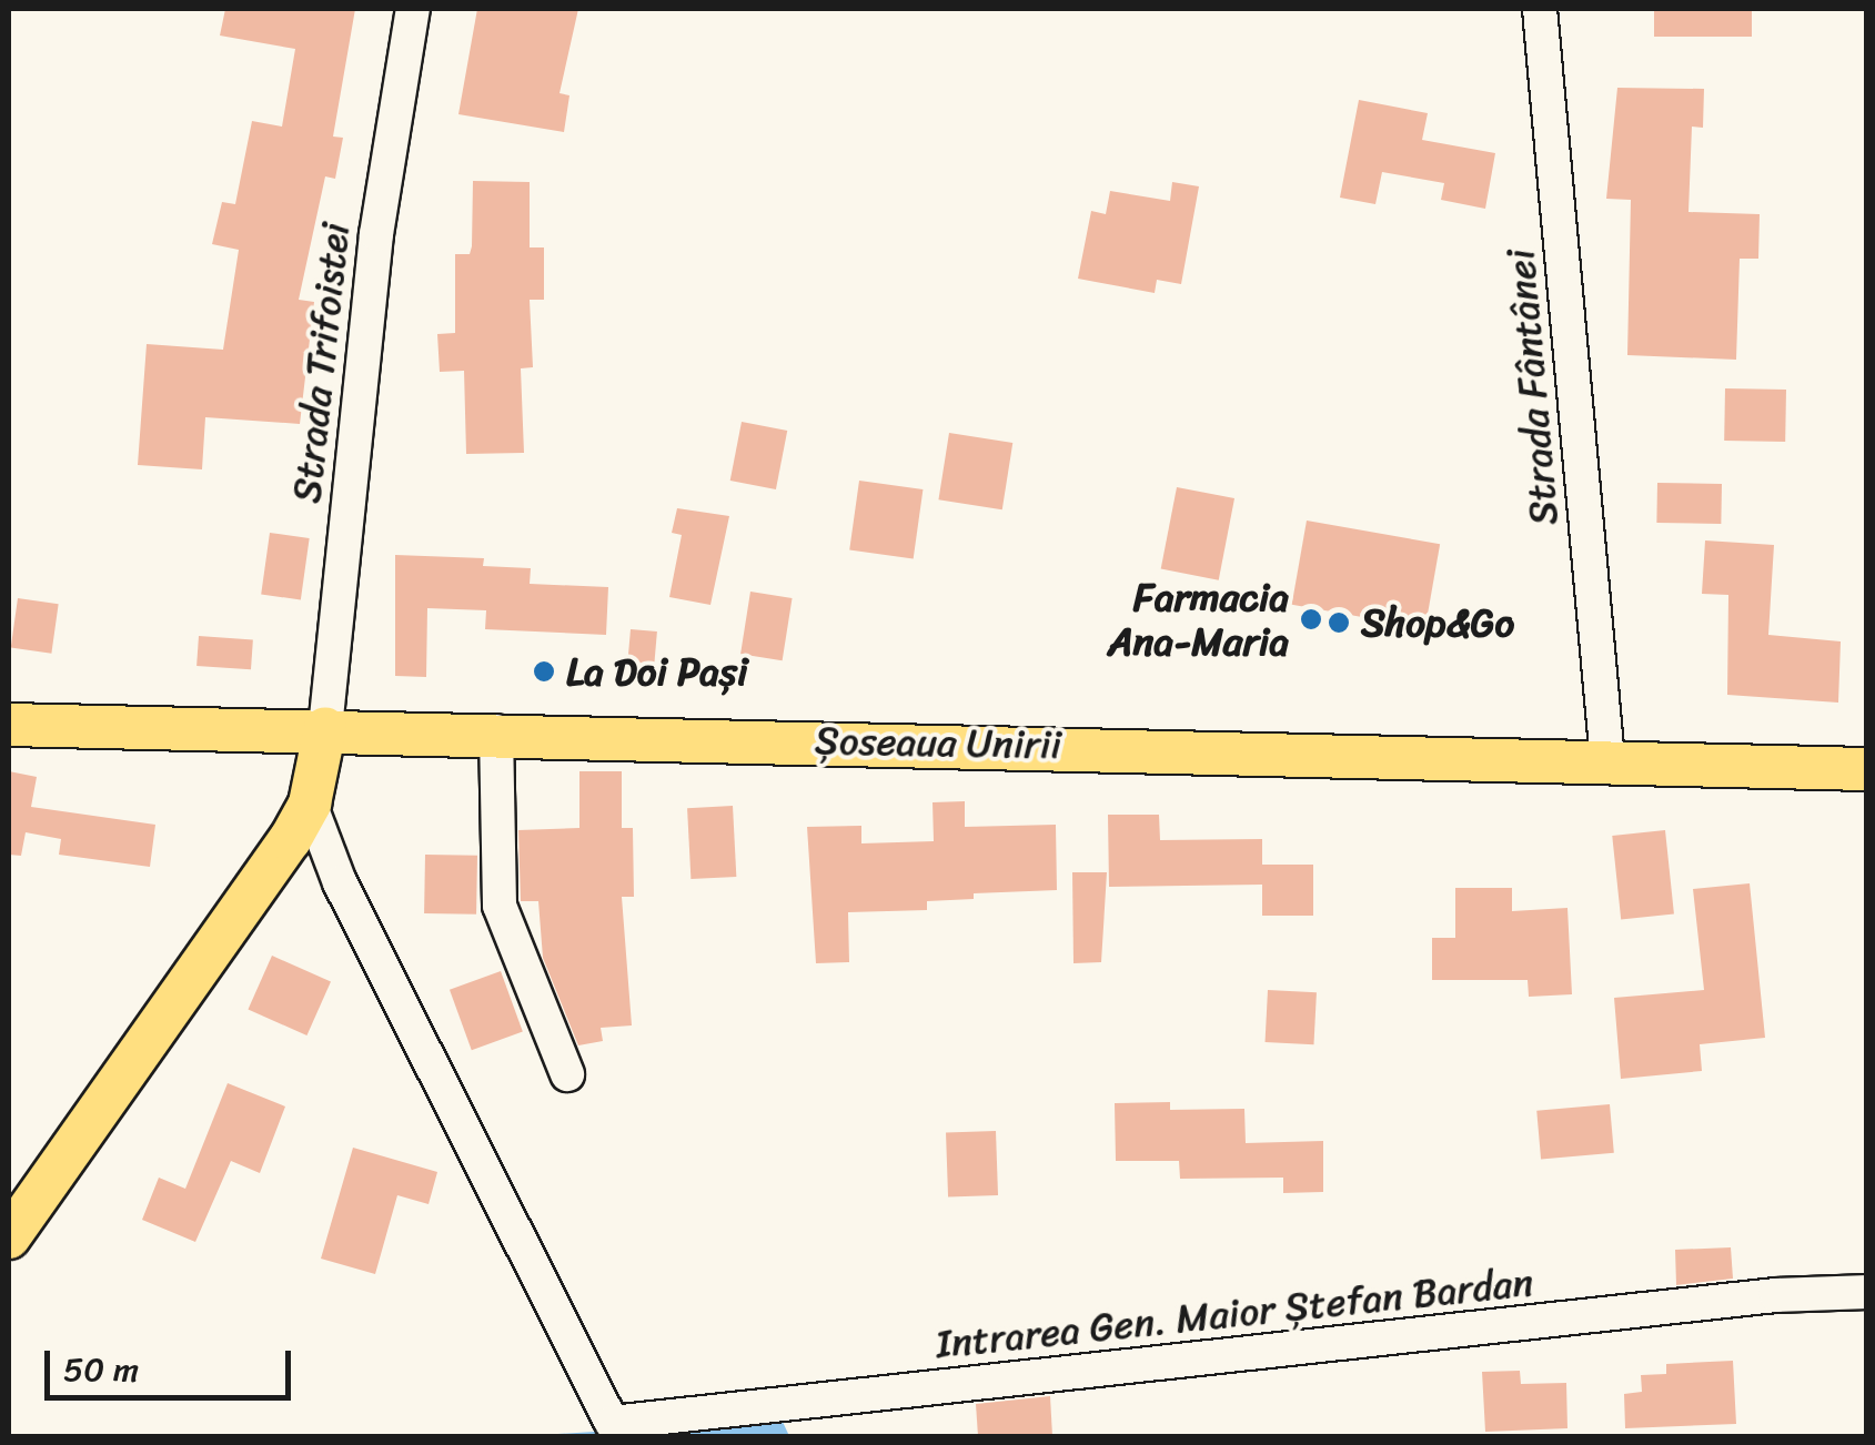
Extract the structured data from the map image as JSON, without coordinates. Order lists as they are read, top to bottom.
{
  "streets": {
    "main road": ["Șoseaua Unirii"],
    "street": ["Strada Trifoistei", "Strada Fântânei", "Intrarea Gen. Maior Ștefan Bardan"]
  },
  "crossings": [
    ["Strada Trifoistei", "Șoseaua Unirii"],
    ["Strada Fântânei", "Șoseaua Unirii"]
  ],
  "places": ["Farmacia Ana-Maria", "Shop&Go", "La Doi Pași"],
  "scale_bar": "50 m"
}
